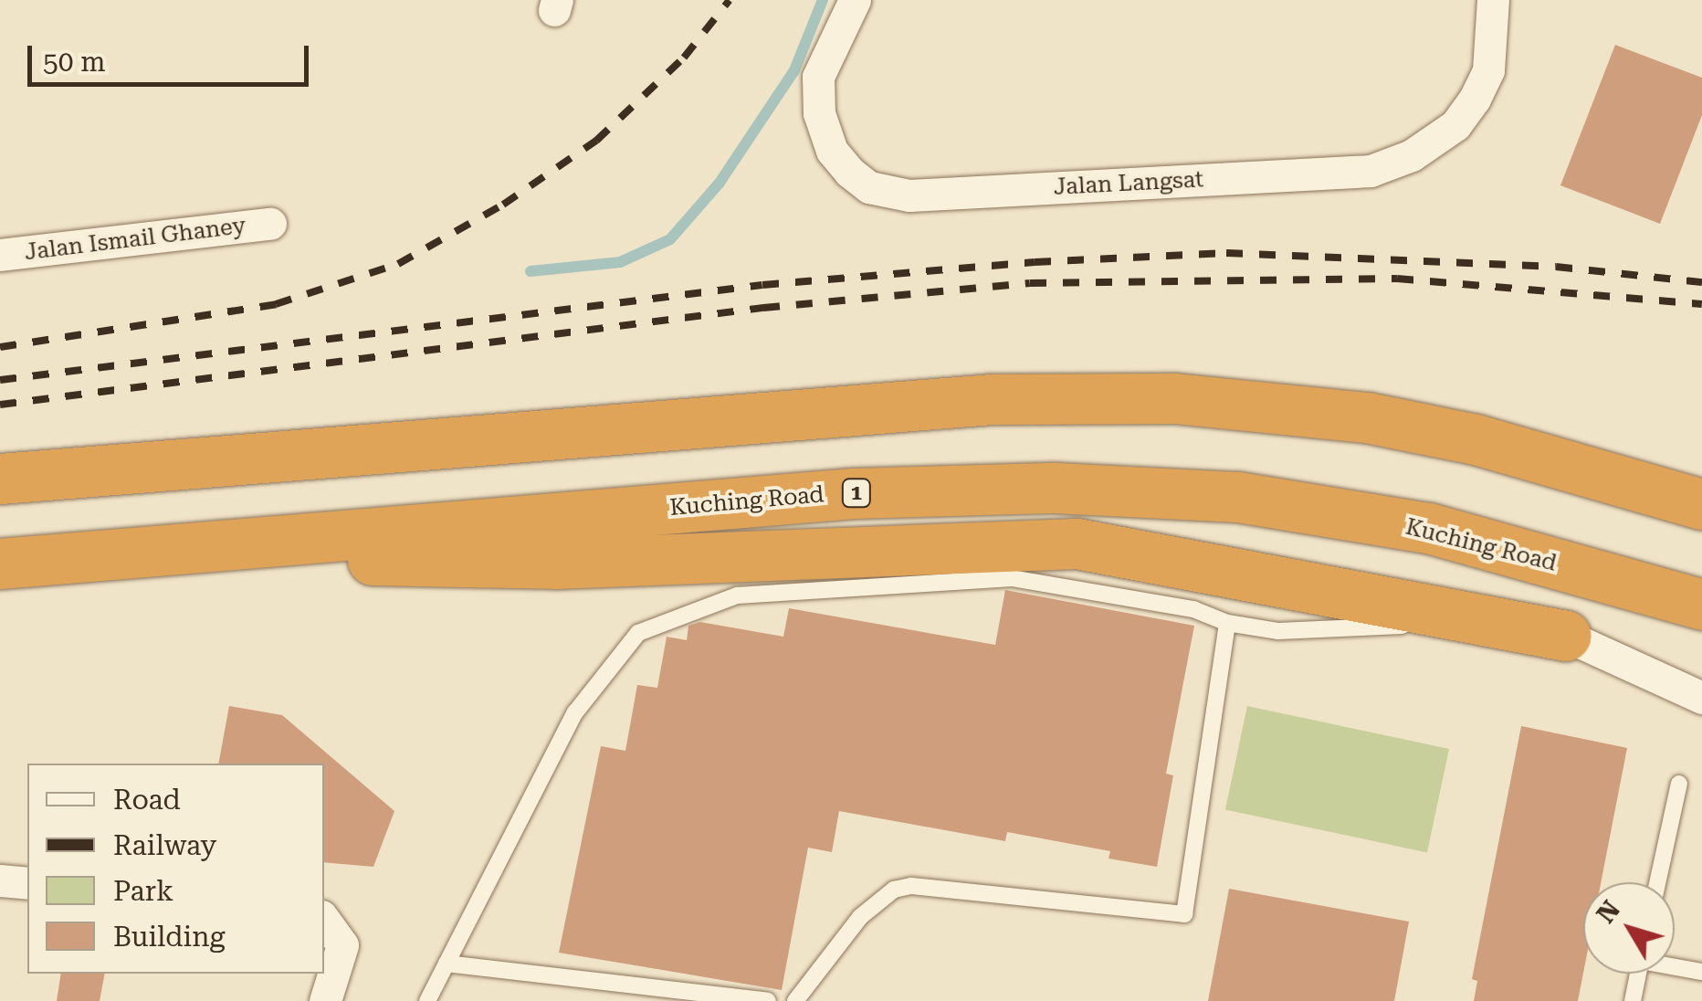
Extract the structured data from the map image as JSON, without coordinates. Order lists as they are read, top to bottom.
{
  "streets": {
    "highway": ["1", "Kuching Road"],
    "street": ["Jalan Langsat", "Jalan Ismail Ghaney"]
  },
  "legend": [
    "Road",
    "Railway",
    "Park",
    "Building"
  ],
  "scale_bar": "50 m",
  "north": "top left"
}
